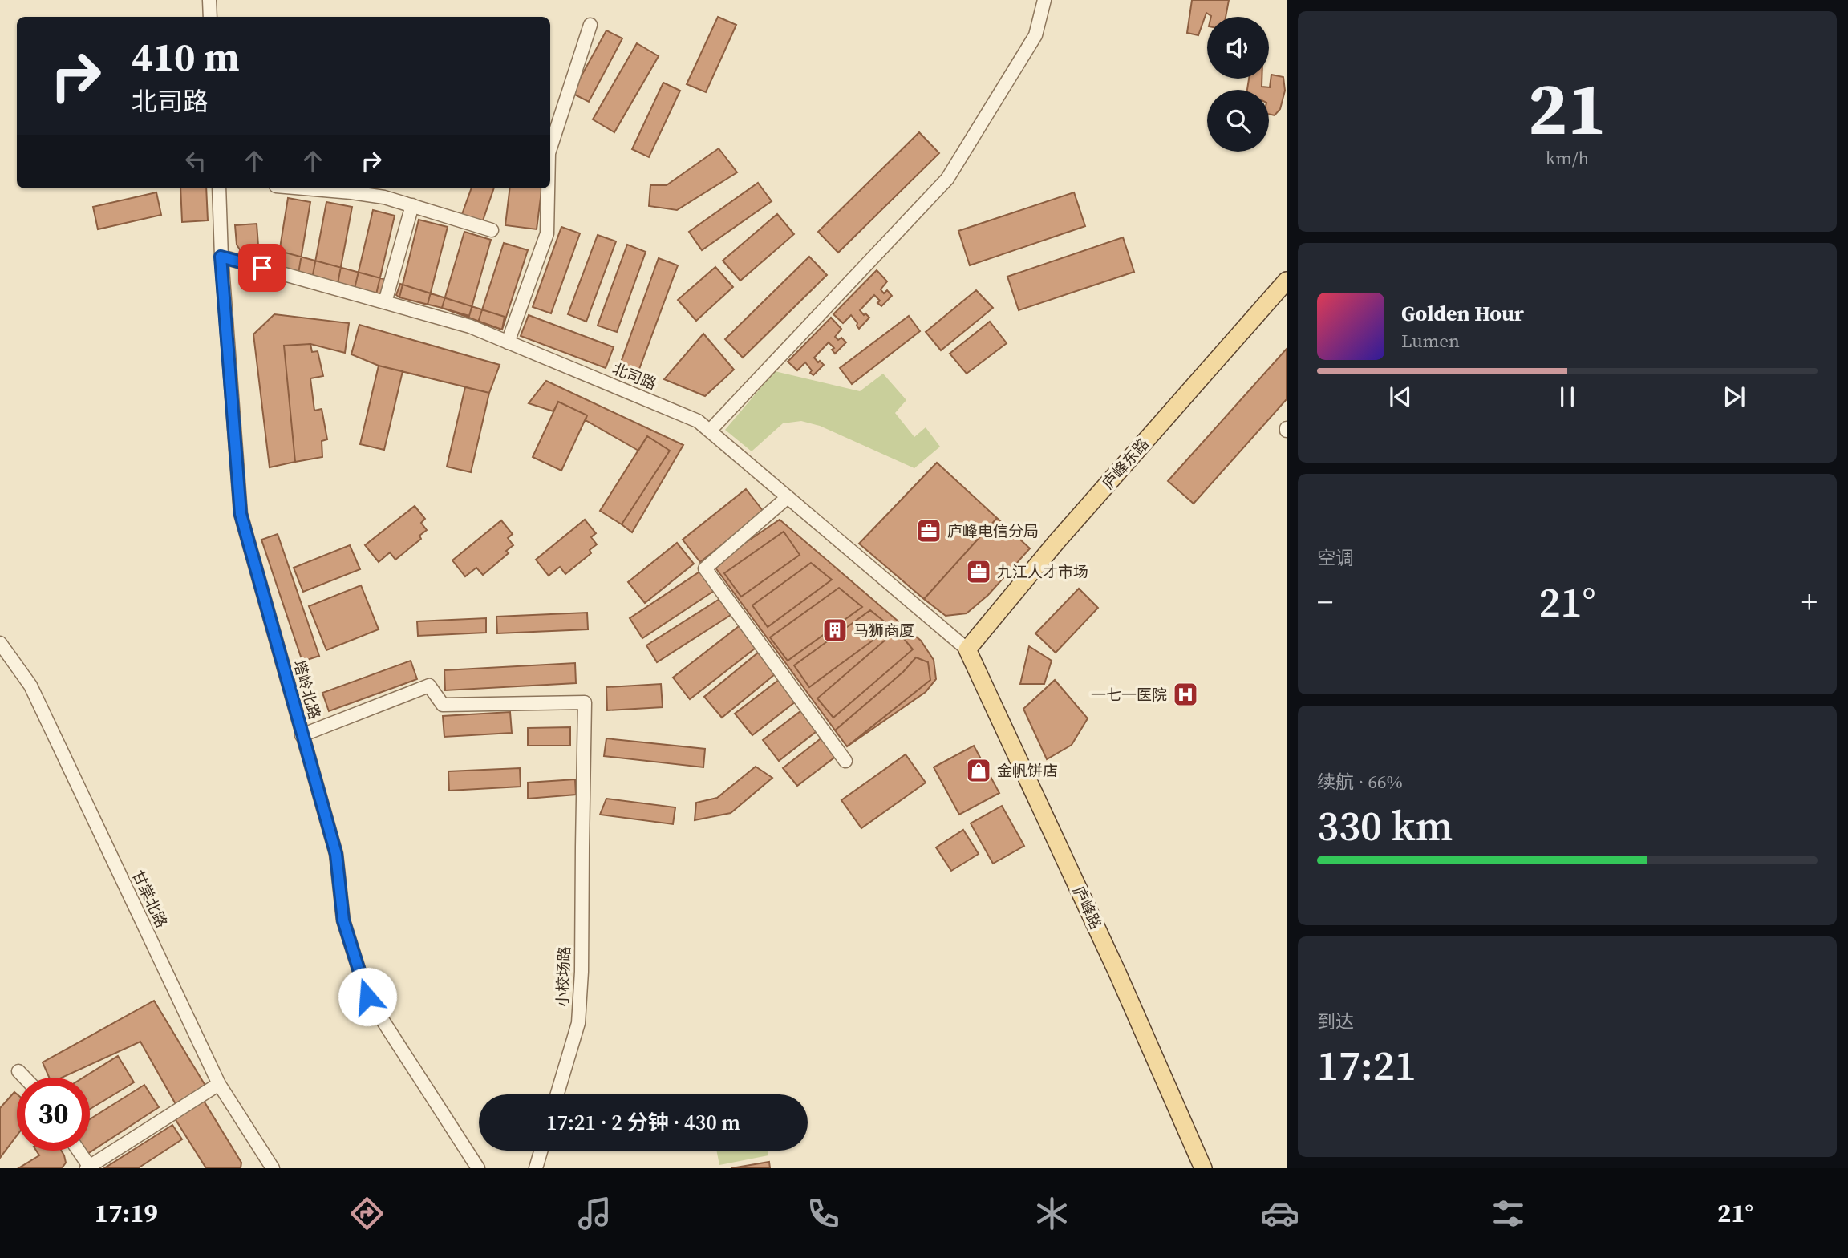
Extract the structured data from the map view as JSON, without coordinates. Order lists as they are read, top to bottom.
{
  "streets": {
    "main road": ["庐峰东路", "庐峰路"],
    "street": [
      "北司路",
      "塔岭北路",
      "甘棠北路",
      "小校场路"
    ]
  },
  "crossings": [
    ["北司路", "庐峰东路"],
    ["北司路", "塔岭北路"],
    ["北司路", "庐峰路"],
    ["庐峰东路", "庐峰路"],
    ["塔岭北路", "小校场路"]
  ],
  "places": {
    "office": ["庐峰电信分局", "九江人才市场"],
    "building": ["马狮商厦"],
    "hospital": ["一七一医院"],
    "shop": ["金帆饼店"]
  },
  "page": {
    "tile": [
      ["21", "km/h"],
      "空调",
      ["续航 · 66%", "330 km"],
      ["到达", "17:21"]
    ],
    "turn": ["410 m", "北司路"],
    "song": ["Golden Hour", "Lumen"],
    "heat": ["−", "21°", "+"],
    "limit": "30",
    "trip": "17:21 · 2 分钟 · 430 m",
    "tabs": ["17:19", "21°"]
  }
}
